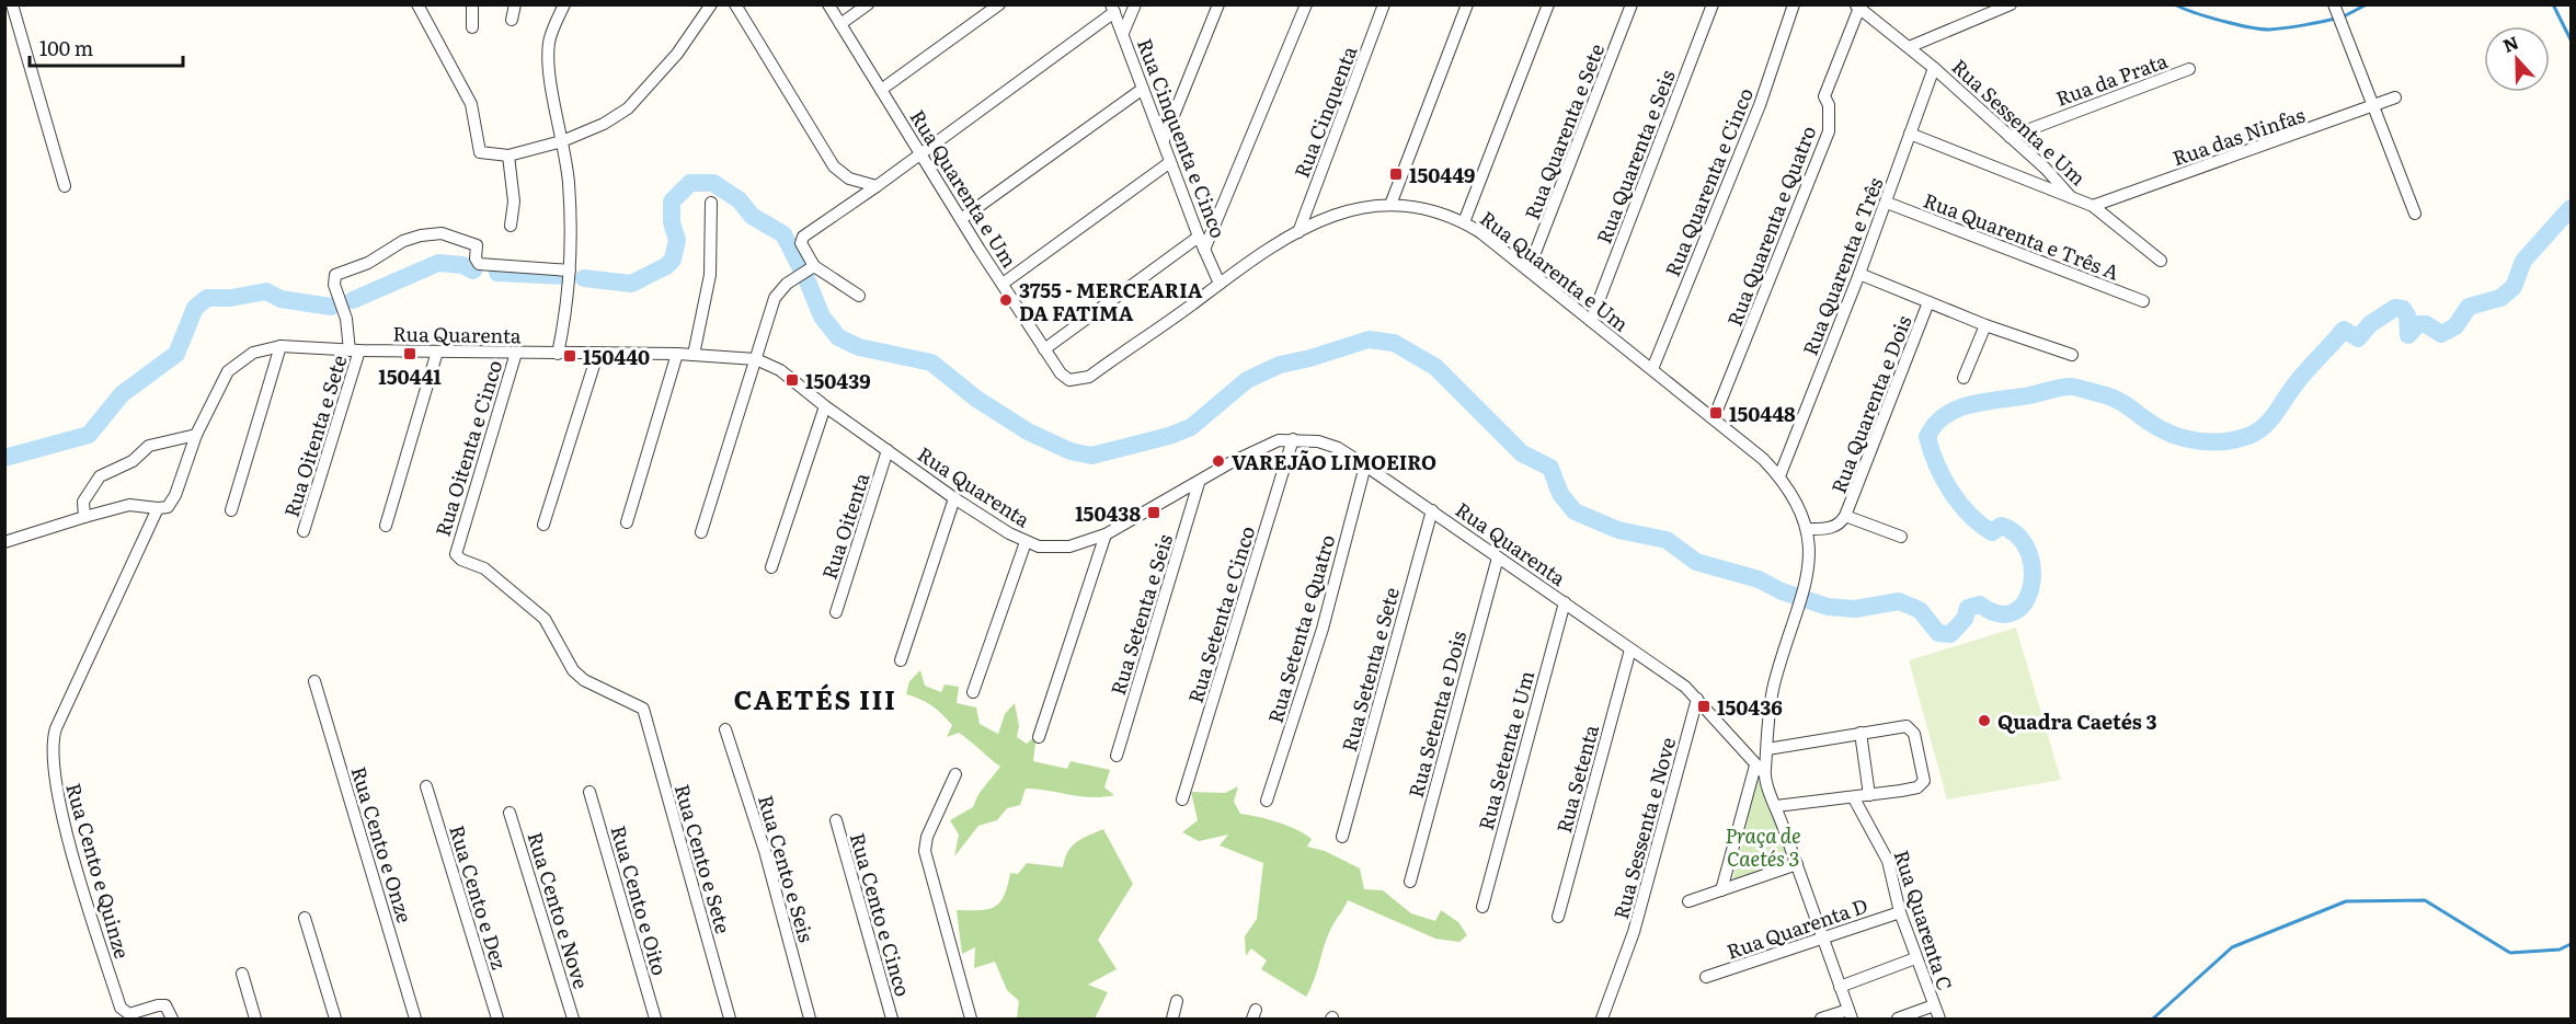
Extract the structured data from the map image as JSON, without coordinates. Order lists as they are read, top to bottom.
{
  "streets": {
    "street": [
      "Rua da Prata",
      "Rua Cinquenta",
      "Rua Sessenta e Um",
      "Rua Quarenta e Sete",
      "Rua das Ninfas",
      "Rua Cinquenta e Cinco",
      "Rua Quarenta e Seis",
      "Rua Quarenta e Cinco",
      "Rua Quarenta e Um",
      "Rua Quarenta e Quatro",
      "Rua Quarenta e Três A",
      "Rua Quarenta e Três",
      "Rua Quarenta",
      "Rua Quarenta e Dois",
      "Rua Oitenta e Sete",
      "Rua Oitenta e Cinco",
      "Rua Oitenta",
      "Rua Setenta e Seis",
      "Rua Setenta e Cinco",
      "Rua Setenta e Quatro",
      "Rua Setenta e Sete",
      "Rua Setenta e Dois",
      "Rua Setenta e Um",
      "Rua Setenta",
      "Rua Sessenta e Nove",
      "Rua Cento e Onze",
      "Rua Cento e Sete",
      "Rua Cento e Seis",
      "Rua Cento e Quinze",
      "Rua Cento e Dez",
      "Rua Cento e Oito",
      "Rua Cento e Nove",
      "Rua Cento e Cinco",
      "Rua Quarenta C",
      "Rua Quarenta D"
    ]
  },
  "crossings": [
    ["Rua da Prata", "Rua Sessenta e Um"],
    ["Rua Cinquenta", "Rua Quarenta e Um"],
    ["Rua Sessenta e Um", "Rua das Ninfas"],
    ["Rua Sessenta e Um", "Rua Quarenta e Quatro"],
    ["Rua Sessenta e Um", "Rua Quarenta e Três"],
    ["Rua Quarenta e Sete", "Rua Quarenta e Um"],
    ["Rua Cinquenta e Cinco", "Rua Quarenta e Um"],
    ["Rua Quarenta e Seis", "Rua Quarenta e Um"],
    ["Rua Quarenta e Cinco", "Rua Quarenta e Um"],
    ["Rua Quarenta e Um", "Rua Quarenta e Quatro"],
    ["Rua Quarenta e Um", "Rua Quarenta e Três"],
    ["Rua Quarenta e Um", "Rua Quarenta"],
    ["Rua Quarenta e Um", "Rua Quarenta e Dois"],
    ["Rua Quarenta e Três A", "Rua Quarenta e Três"],
    ["Rua Quarenta", "Rua Oitenta e Sete"],
    ["Rua Quarenta", "Rua Oitenta e Cinco"],
    ["Rua Quarenta", "Rua Oitenta"],
    ["Rua Quarenta", "Rua Setenta e Seis"],
    ["Rua Quarenta", "Rua Setenta e Cinco"],
    ["Rua Quarenta", "Rua Setenta e Quatro"],
    ["Rua Quarenta", "Rua Setenta e Sete"],
    ["Rua Quarenta", "Rua Setenta e Dois"],
    ["Rua Quarenta", "Rua Setenta e Um"],
    ["Rua Quarenta", "Rua Setenta"],
    ["Rua Quarenta", "Rua Sessenta e Nove"],
    ["Rua Quarenta", "Rua Quarenta D"],
    ["Rua Oitenta e Cinco", "Rua Cento e Sete"],
    ["Rua Quarenta C", "Rua Quarenta D"]
  ],
  "districts": ["CAETÉS III"],
  "parks": ["Praça de Caetés 3"],
  "places": {
    "transit": [
      "150449",
      "150441",
      "150440",
      "150439",
      "150448",
      "150438",
      "150436"
    ],
    "other": ["3755 - MERCEARIA DA FATIMA", "VAREJÃO LIMOEIRO", "Quadra Caetés 3"]
  },
  "scale_bar": "100 m",
  "north": "top"
}
